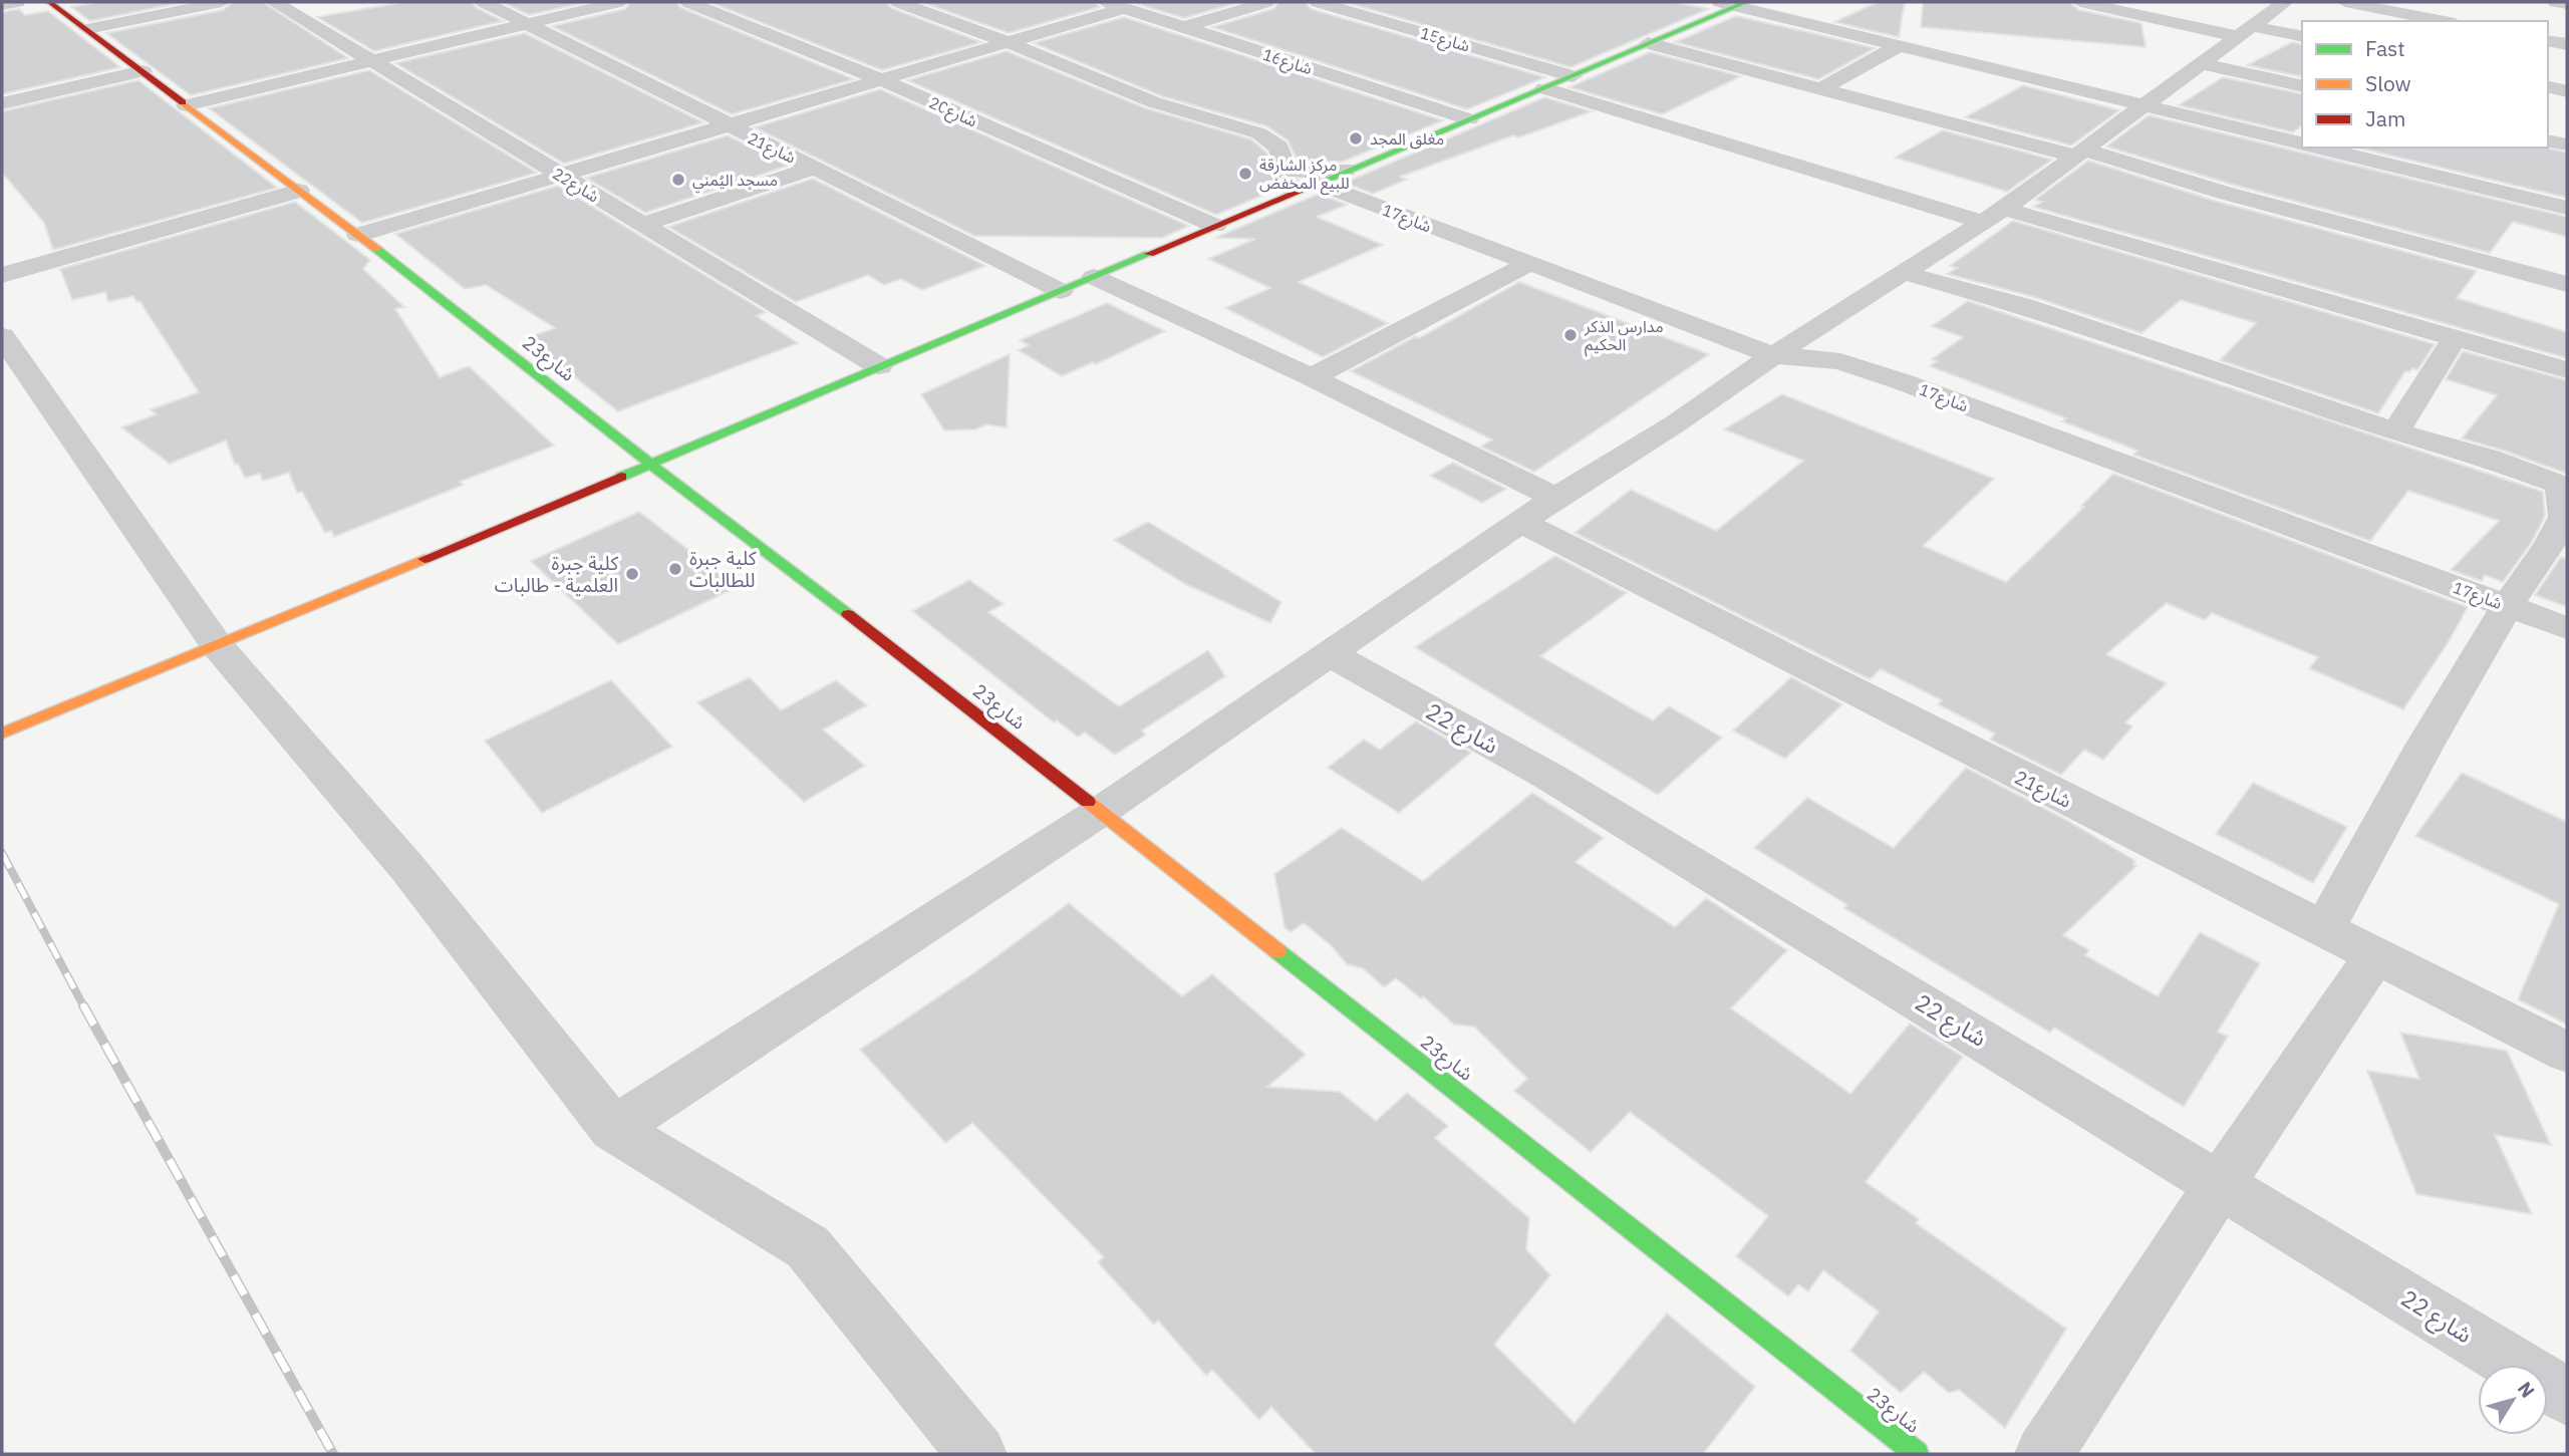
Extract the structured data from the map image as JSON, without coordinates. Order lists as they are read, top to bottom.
{
  "streets": {
    "street": [
      "شارع15",
      "شارع16",
      "شارع20",
      "شارع21",
      "شارع22",
      "شارع17",
      "شارع23",
      "شارع 22"
    ]
  },
  "places": [
    "مغلق المجد",
    "مركز الشارقة للبيع المخفض",
    "مسجد اليُمني",
    "مدارس الذكر الحكيم",
    "كلية جبرة للطالبات",
    "كلية جبرة العلمية - طالبات"
  ],
  "legend": ["Fast", "Slow", "Jam"],
  "north": "top right"
}
